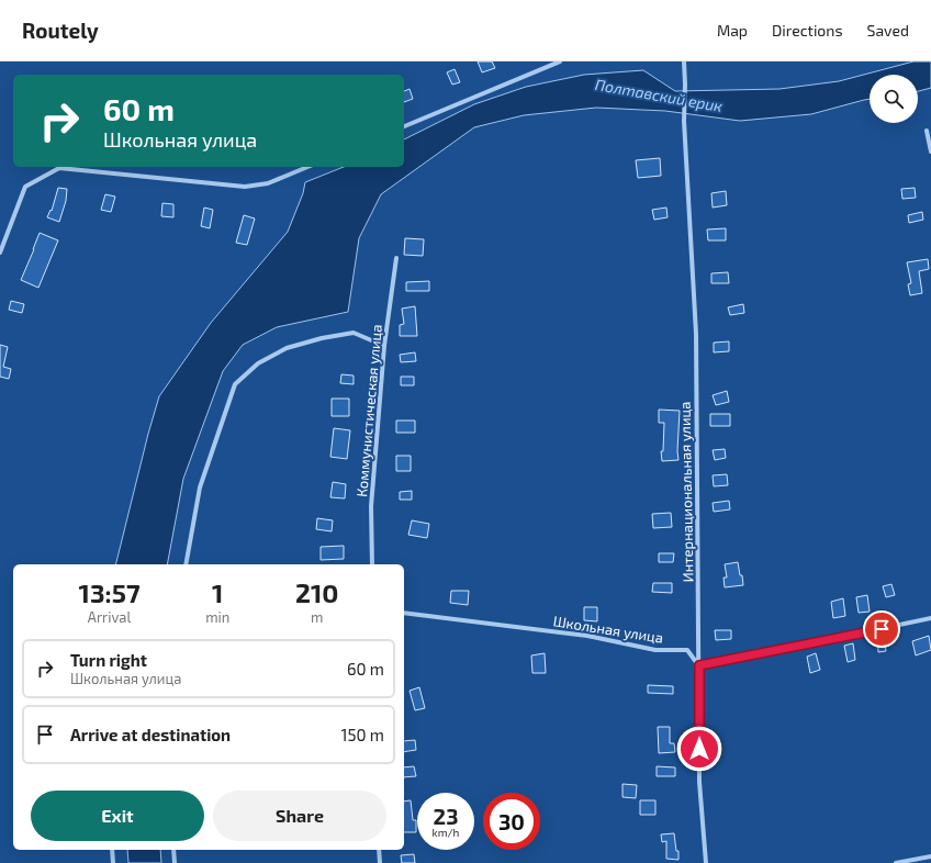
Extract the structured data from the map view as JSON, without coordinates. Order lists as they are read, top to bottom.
{
  "streets": {
    "street": ["Коммунистическая улица", "Интернациональная улица", "Школьная улица"]
  },
  "crossings": [
    ["Интернациональная улица", "Школьная улица"]
  ],
  "water": ["Полтавский ерик"],
  "page": {
    "header": "Routely",
    "nav": ["Map", "Directions", "Saved"],
    "turn": ["60 m", "Школьная улица"],
    "eta": [
      "13:57",
      "Arrival",
      "1",
      "min",
      "210",
      "m"
    ],
    "list": [
      {
        "name": "Turn right",
        "note": "Школьная улица",
        "value": "60 m"
      },
      {
        "name": "Arrive at destination",
        "value": "150 m"
      }
    ],
    "buttons": ["Exit", "Share"],
    "speed": "23 km/h",
    "limit": "30"
  }
}
